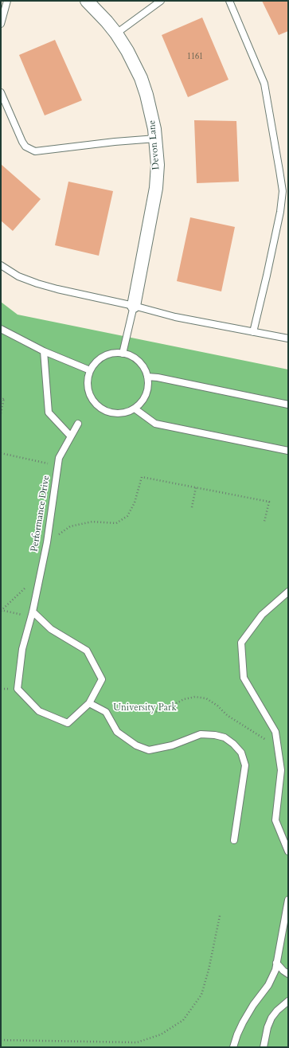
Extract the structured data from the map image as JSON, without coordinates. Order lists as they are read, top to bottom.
{
  "streets": {
    "street": ["Devon Lane"],
    "lane": ["Performance Drive"]
  },
  "parks": ["University Park"],
  "house_numbers": ["1161"]
}
